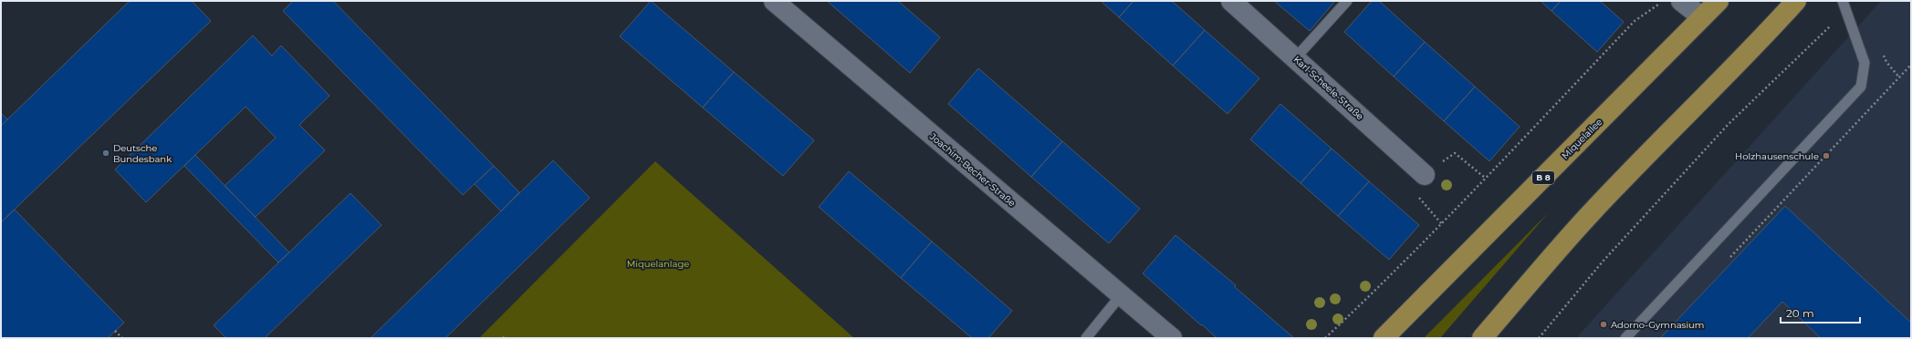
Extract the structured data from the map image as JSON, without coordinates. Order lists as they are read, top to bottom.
{
  "streets": {
    "main road": ["Miquelallee", "B 8"],
    "street": ["Karl-Scheele-Straße", "Joachim-Becher-Straße"]
  },
  "parks": ["Miquelanlage"],
  "places": ["Deutsche Bundesbank", "Holzhausenschule", "Adorno-Gymnasium"],
  "scale_bar": "20 m"
}
